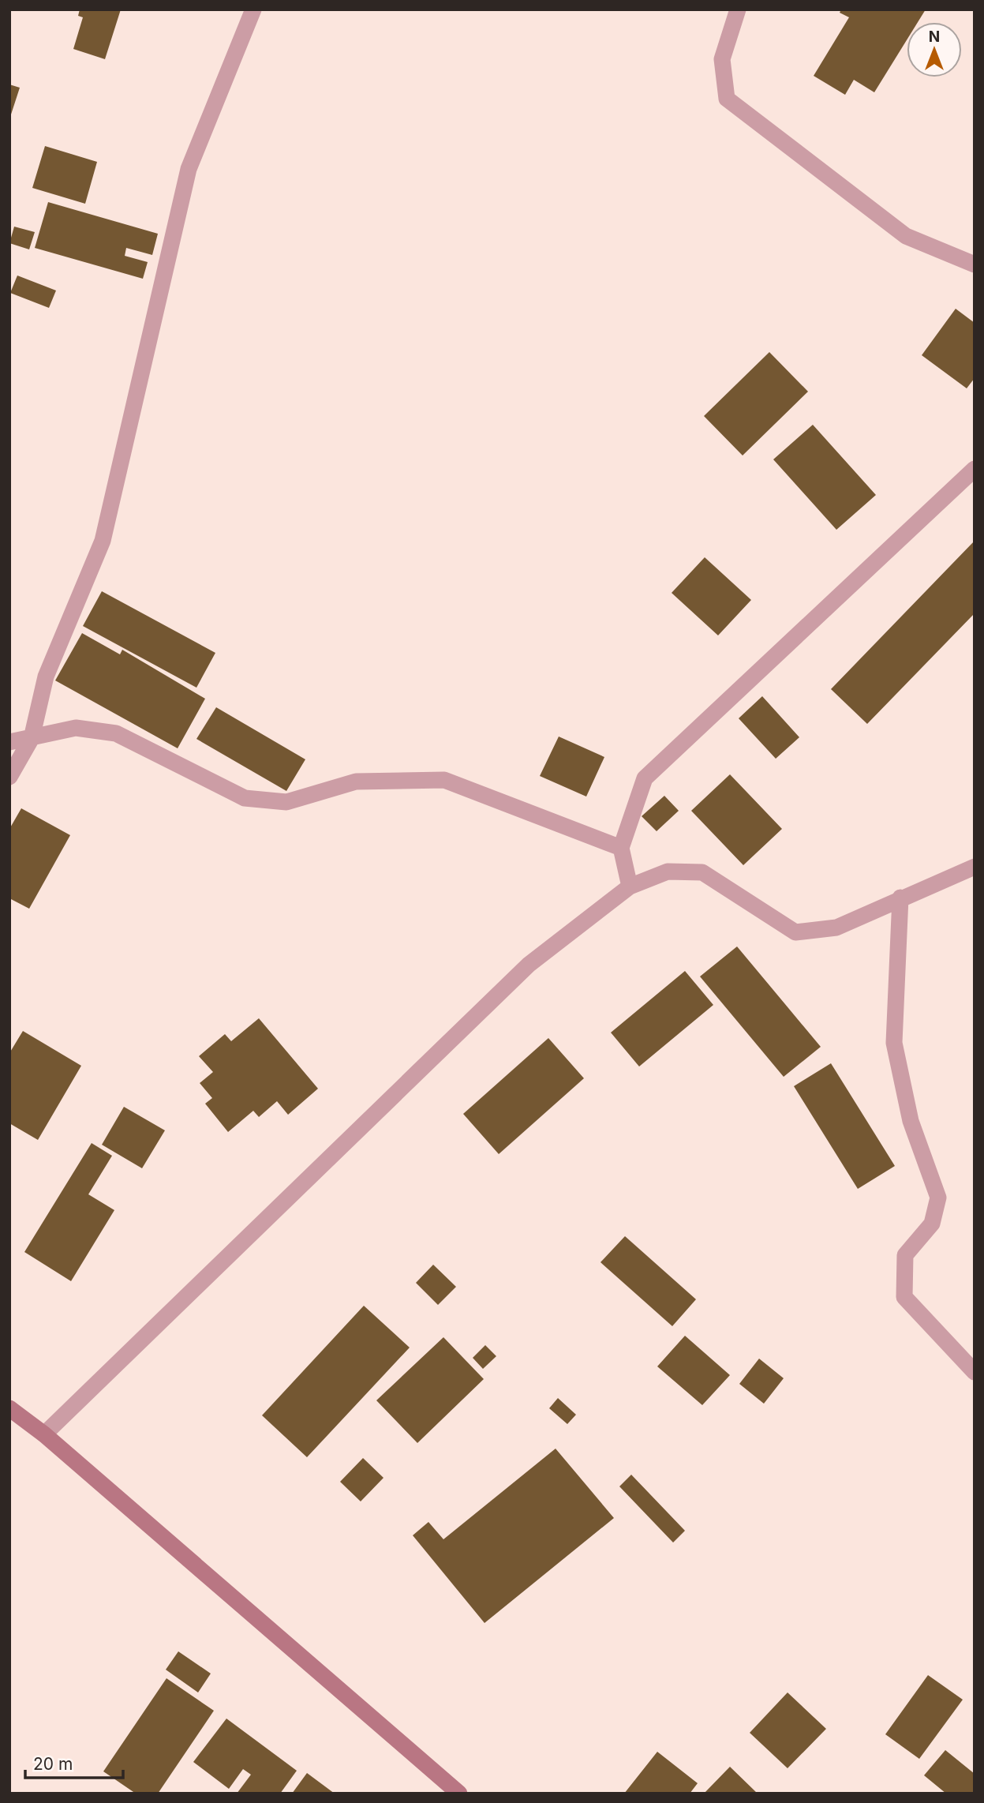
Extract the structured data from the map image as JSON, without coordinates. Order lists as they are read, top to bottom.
{
  "scale_bar": "20 m",
  "north": "top"
}
